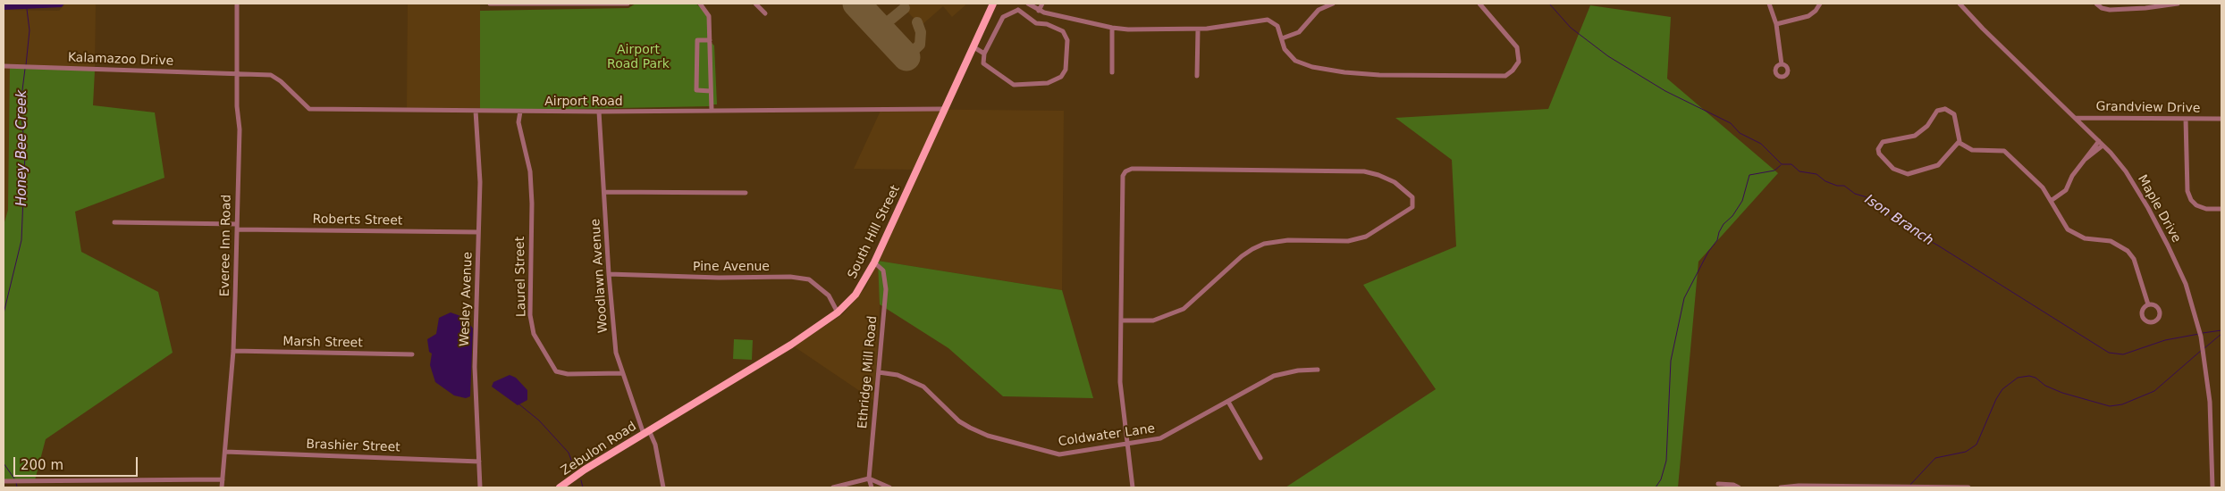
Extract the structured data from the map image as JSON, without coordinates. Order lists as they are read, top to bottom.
{
  "streets": {
    "main road": ["South Hill Street", "Zebulon Road"],
    "street": [
      "Kalamazoo Drive",
      "Airport Road",
      "Grandview Drive",
      "Maple Drive",
      "Roberts Street",
      "Everee Inn Road",
      "Pine Avenue",
      "Woodlawn Avenue",
      "Laurel Street",
      "Wesley Avenue",
      "Marsh Street",
      "Ethridge Mill Road",
      "Coldwater Lane",
      "Brashier Street"
    ]
  },
  "crossings": [
    ["Kalamazoo Drive", "Airport Road"],
    ["Kalamazoo Drive", "Everee Inn Road"],
    ["Airport Road", "South Hill Street"],
    ["Airport Road", "Everee Inn Road"],
    ["Airport Road", "Woodlawn Avenue"],
    ["Airport Road", "Laurel Street"],
    ["Airport Road", "Wesley Avenue"],
    ["Grandview Drive", "Maple Drive"],
    ["Roberts Street", "Everee Inn Road"],
    ["Roberts Street", "Wesley Avenue"],
    ["South Hill Street", "Pine Avenue"],
    ["South Hill Street", "Woodlawn Avenue"],
    ["South Hill Street", "Ethridge Mill Road"],
    ["South Hill Street", "Zebulon Road"],
    ["Everee Inn Road", "Marsh Street"],
    ["Everee Inn Road", "Brashier Street"],
    ["Pine Avenue", "Woodlawn Avenue"],
    ["Woodlawn Avenue", "Laurel Street"],
    ["Woodlawn Avenue", "Zebulon Road"],
    ["Wesley Avenue", "Brashier Street"],
    ["Ethridge Mill Road", "Coldwater Lane"]
  ],
  "water": ["Honey Bee Creek", "Ison Branch"],
  "parks": ["Airport Road Park"],
  "scale_bar": "200 m"
}
